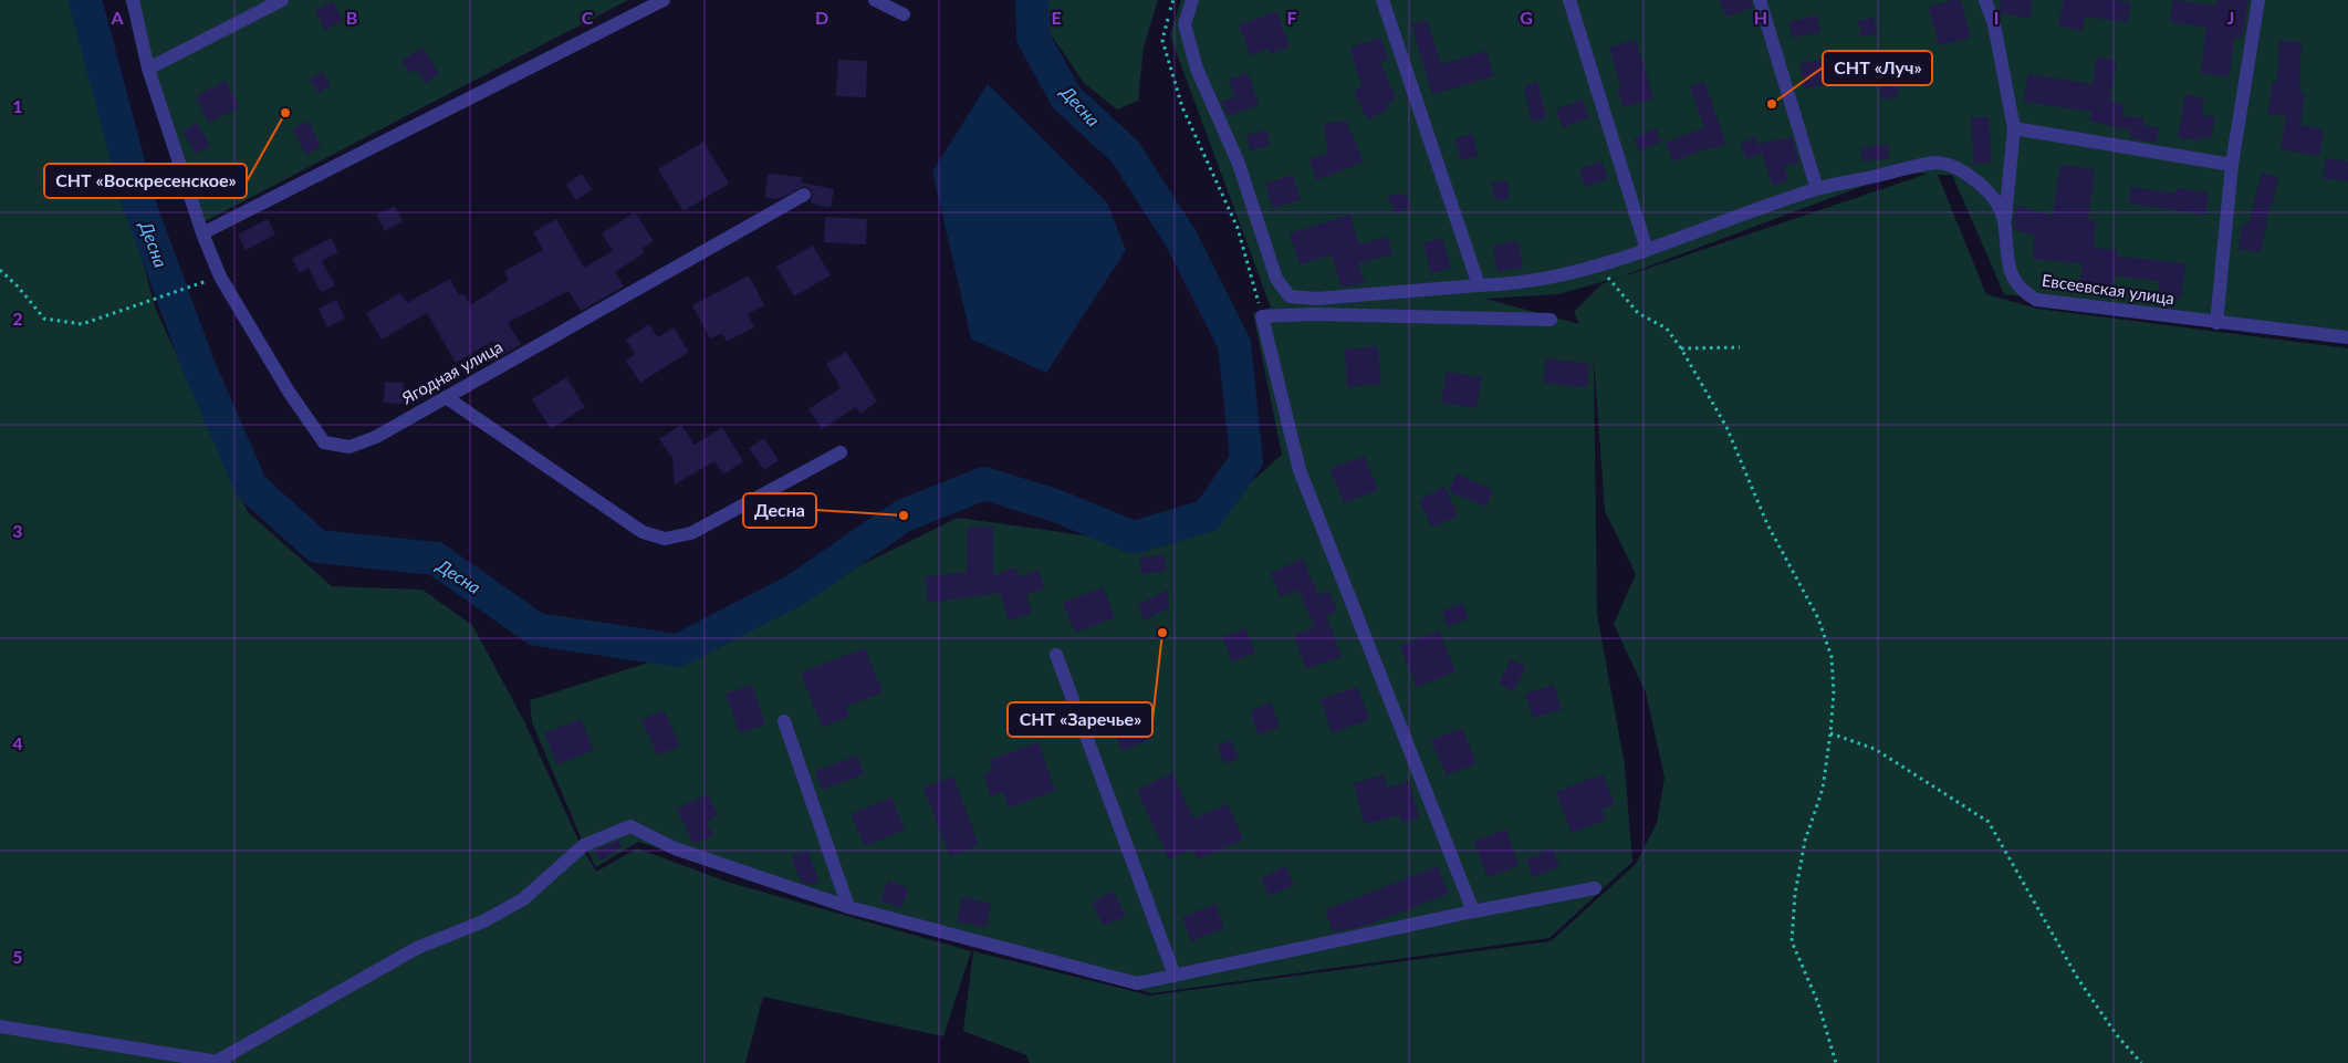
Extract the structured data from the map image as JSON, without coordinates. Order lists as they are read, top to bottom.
{
  "streets": {
    "street": ["Евсеевская улица", "Ягодная улица"]
  },
  "water": ["Десна"],
  "places": [
    "СНТ «Луч»",
    "СНТ «Воскресенское»",
    "Десна",
    "СНТ «Заречье»"
  ],
  "grid": {
    "columns": [
      "A",
      "B",
      "C",
      "D",
      "E",
      "F",
      "G",
      "H",
      "I",
      "J"
    ],
    "rows": [
      "1",
      "2",
      "3",
      "4",
      "5"
    ]
  }
}
